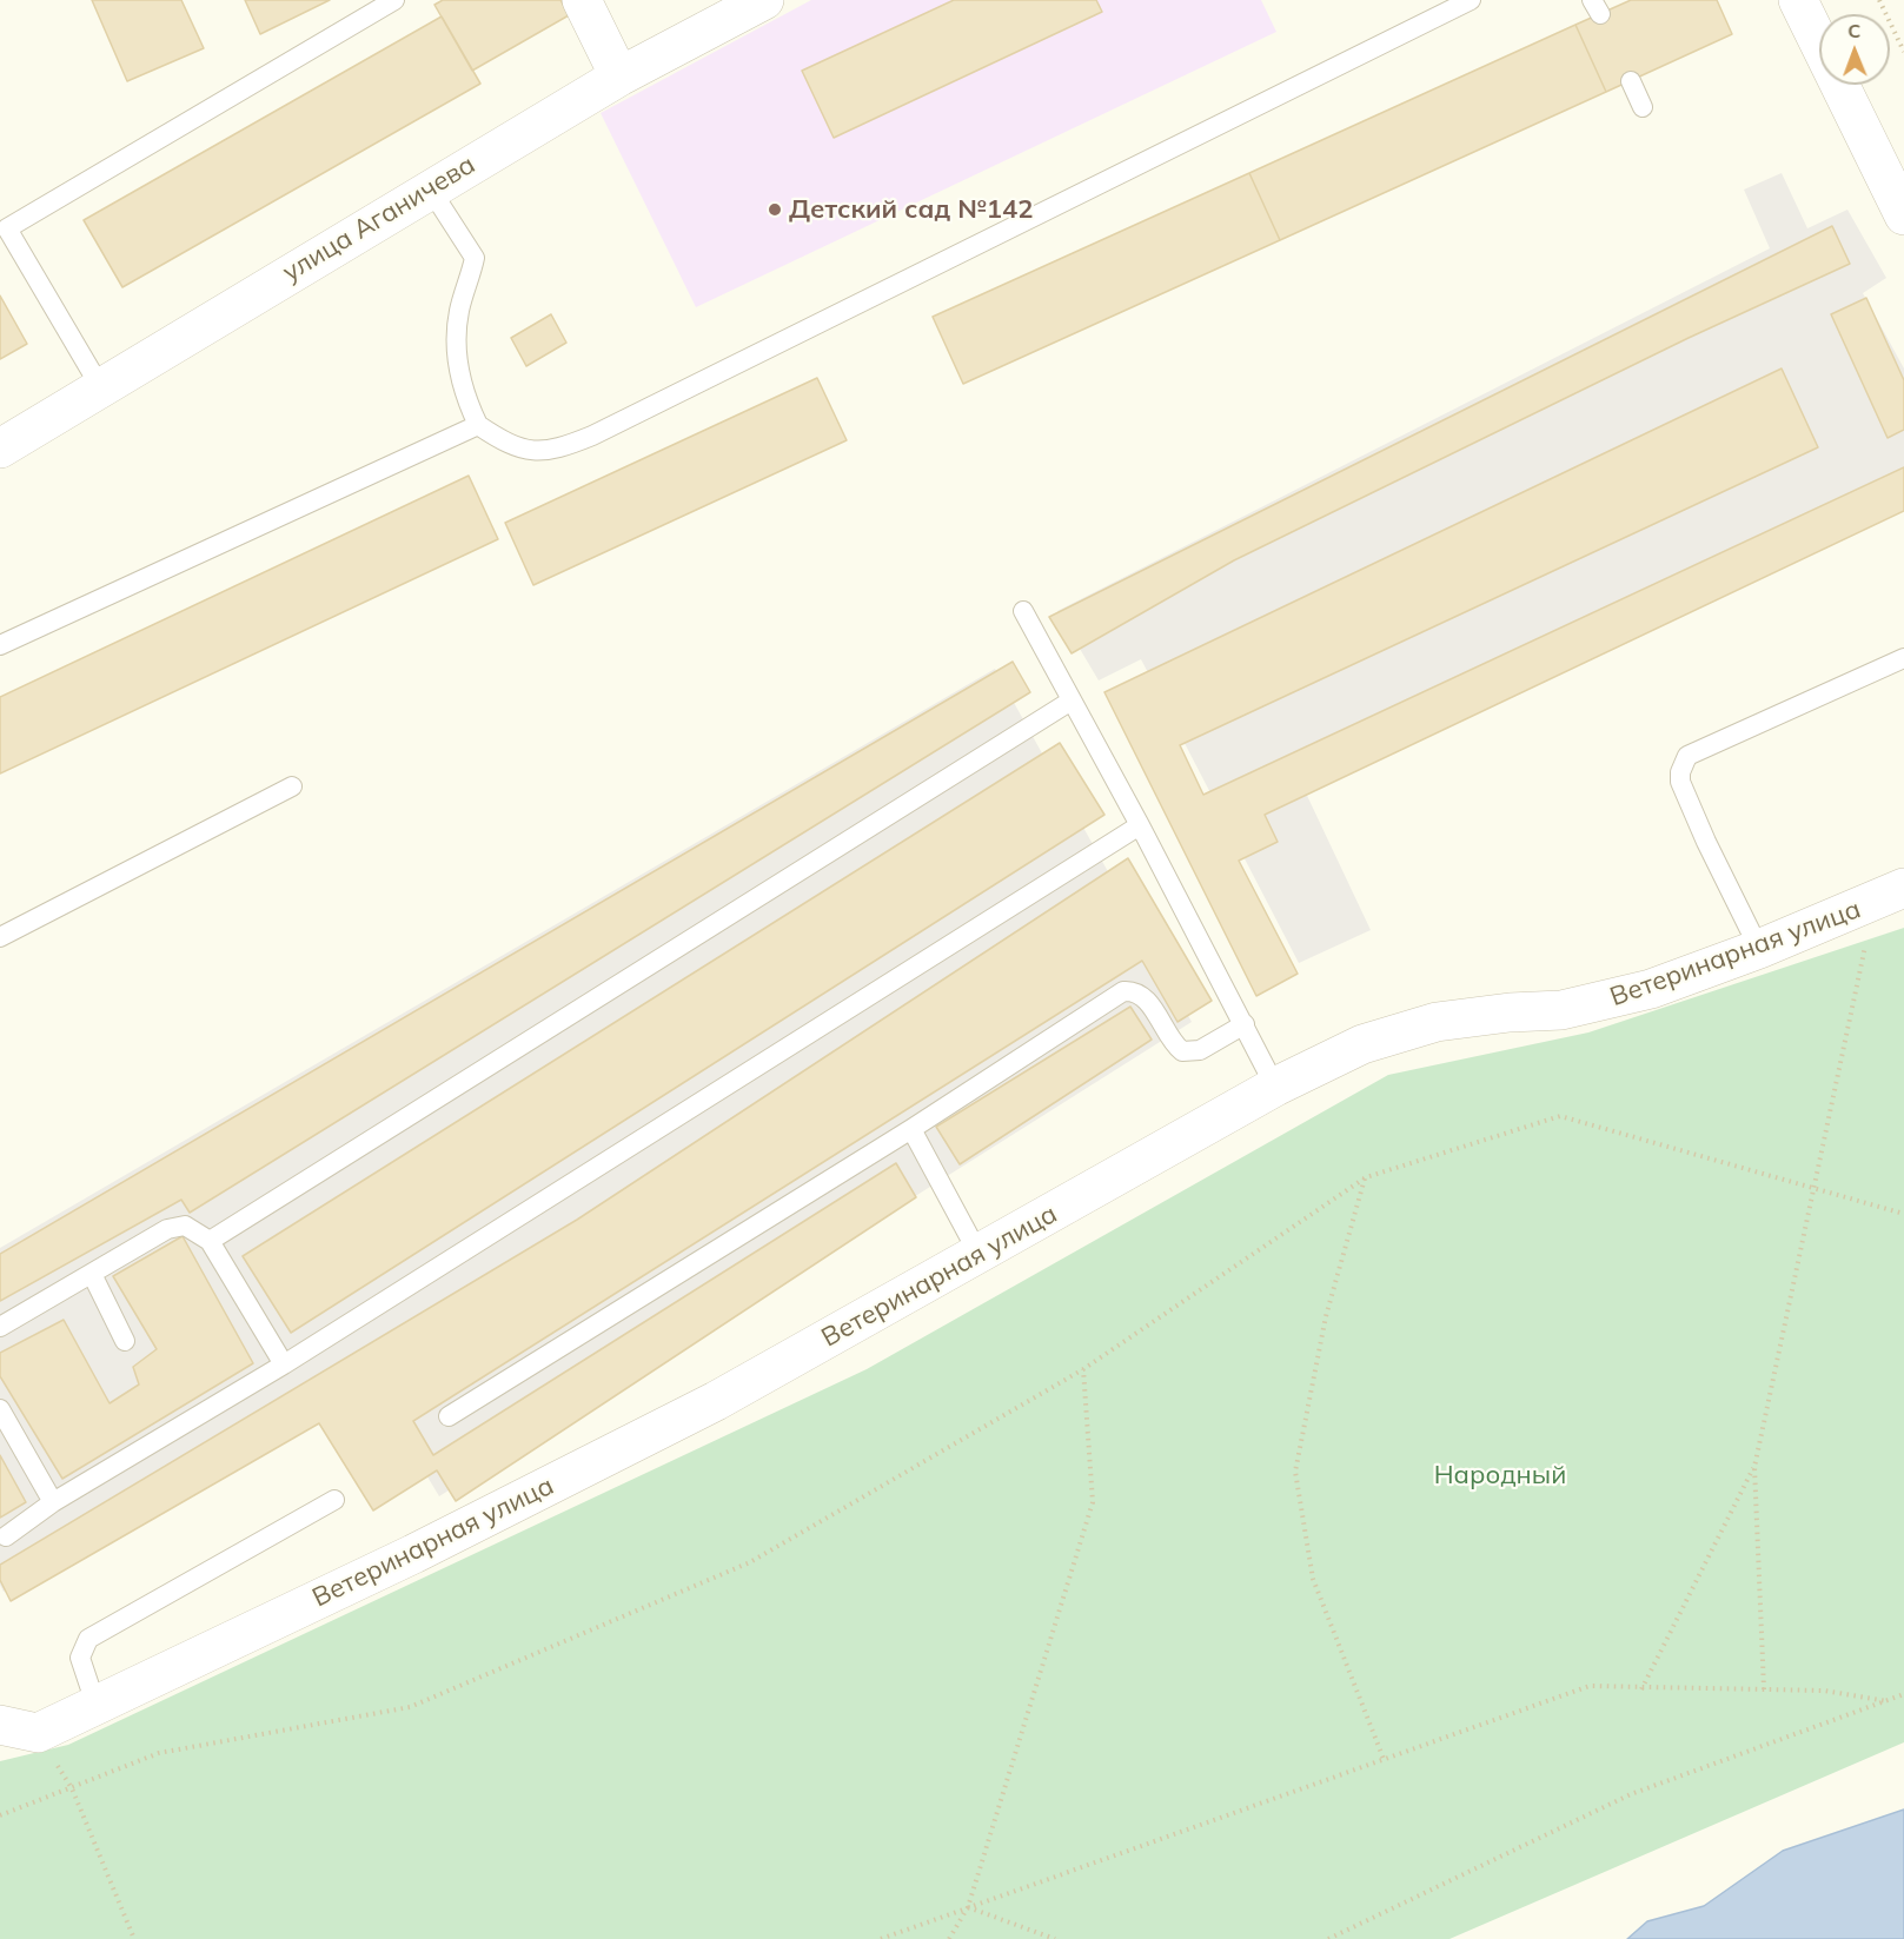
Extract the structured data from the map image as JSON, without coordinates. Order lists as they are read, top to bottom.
{
  "streets": {
    "street": ["улица Аганичева", "Ветеринарная улица"]
  },
  "parks": ["Народный"],
  "places": ["Детский сад №142"],
  "north": "top"
}
